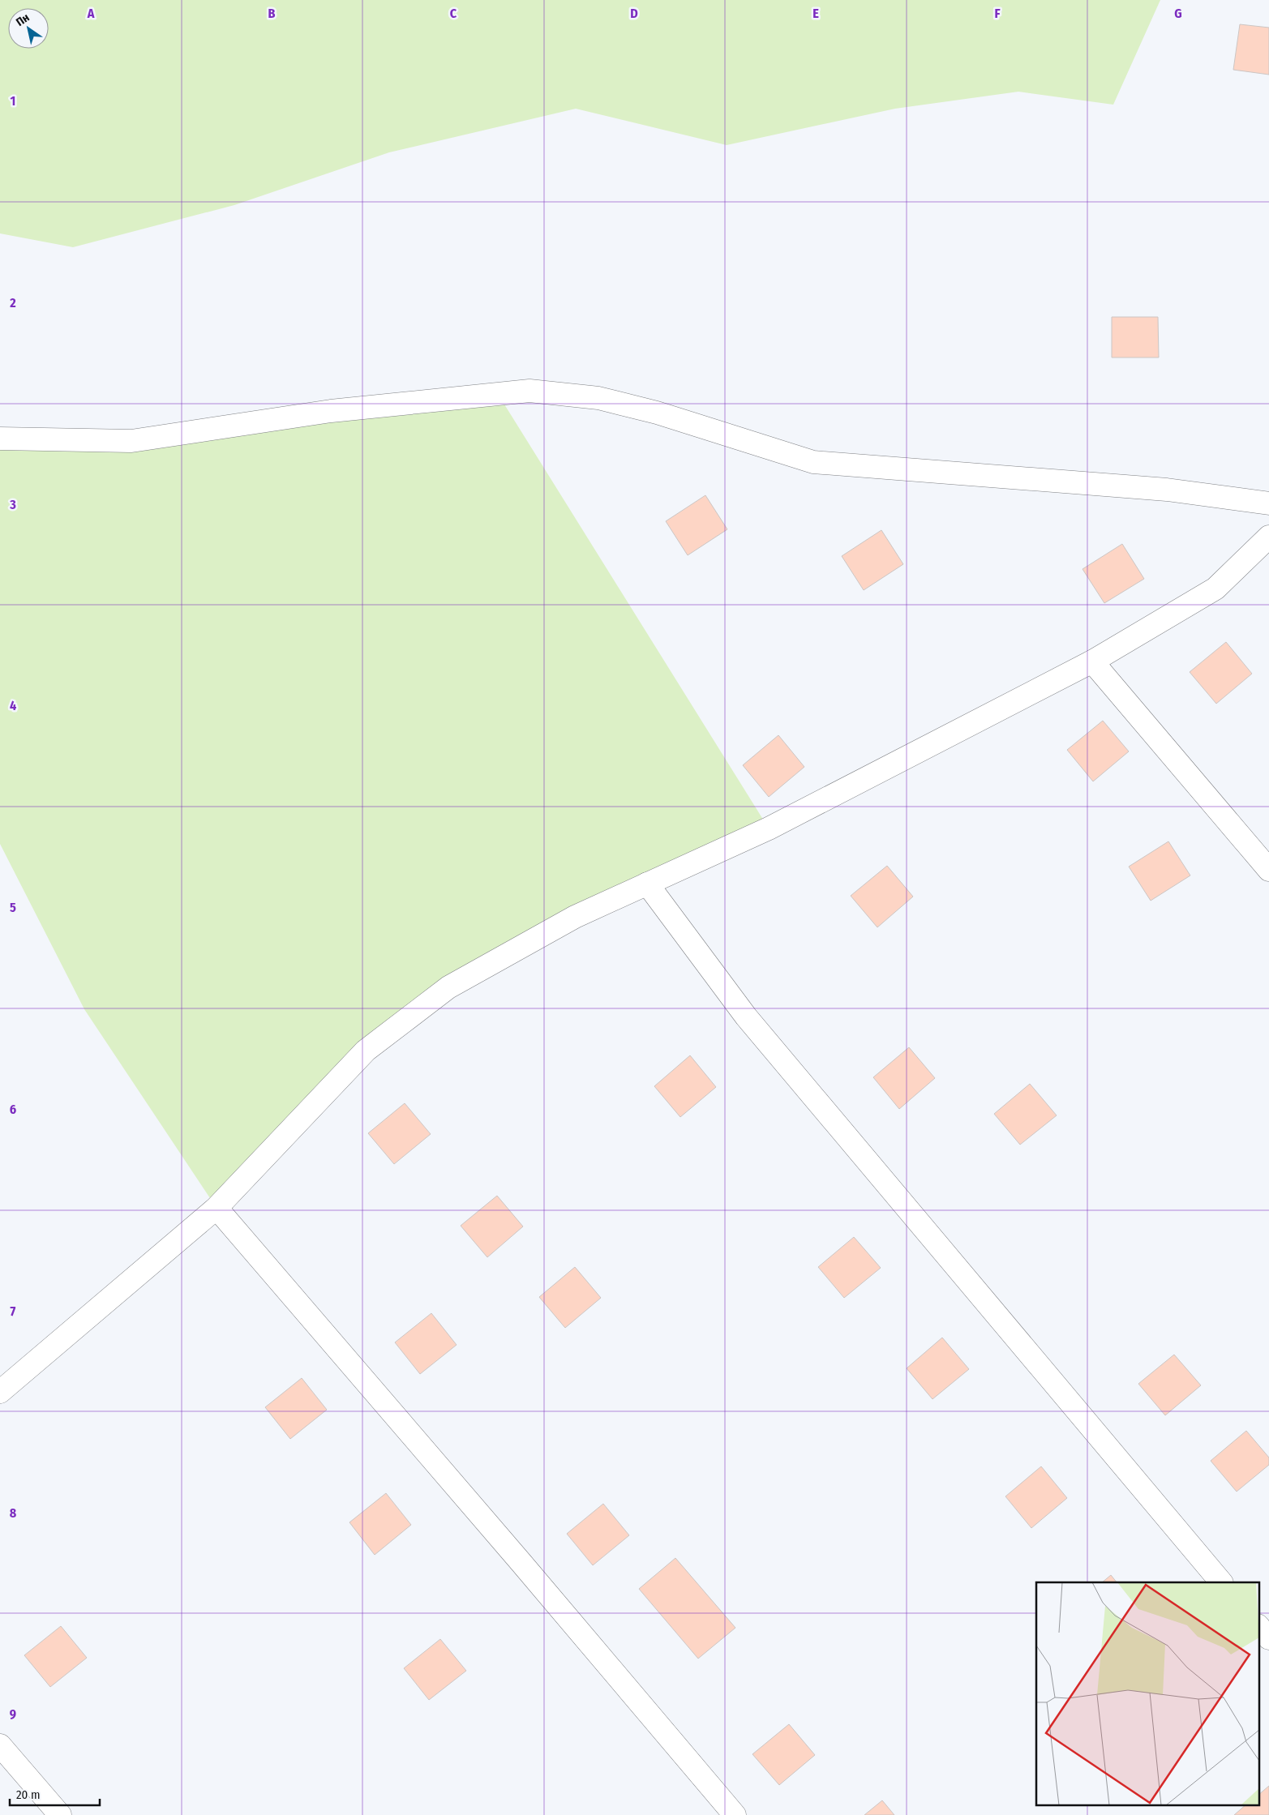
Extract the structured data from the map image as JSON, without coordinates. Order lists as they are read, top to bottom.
{
  "scale_bar": "20 m",
  "north": "top left",
  "grid": {
    "columns": [
      "A",
      "B",
      "C",
      "D",
      "E",
      "F",
      "G"
    ],
    "rows": [
      "1",
      "2",
      "3",
      "4",
      "5",
      "6",
      "7",
      "8",
      "9"
    ]
  }
}
